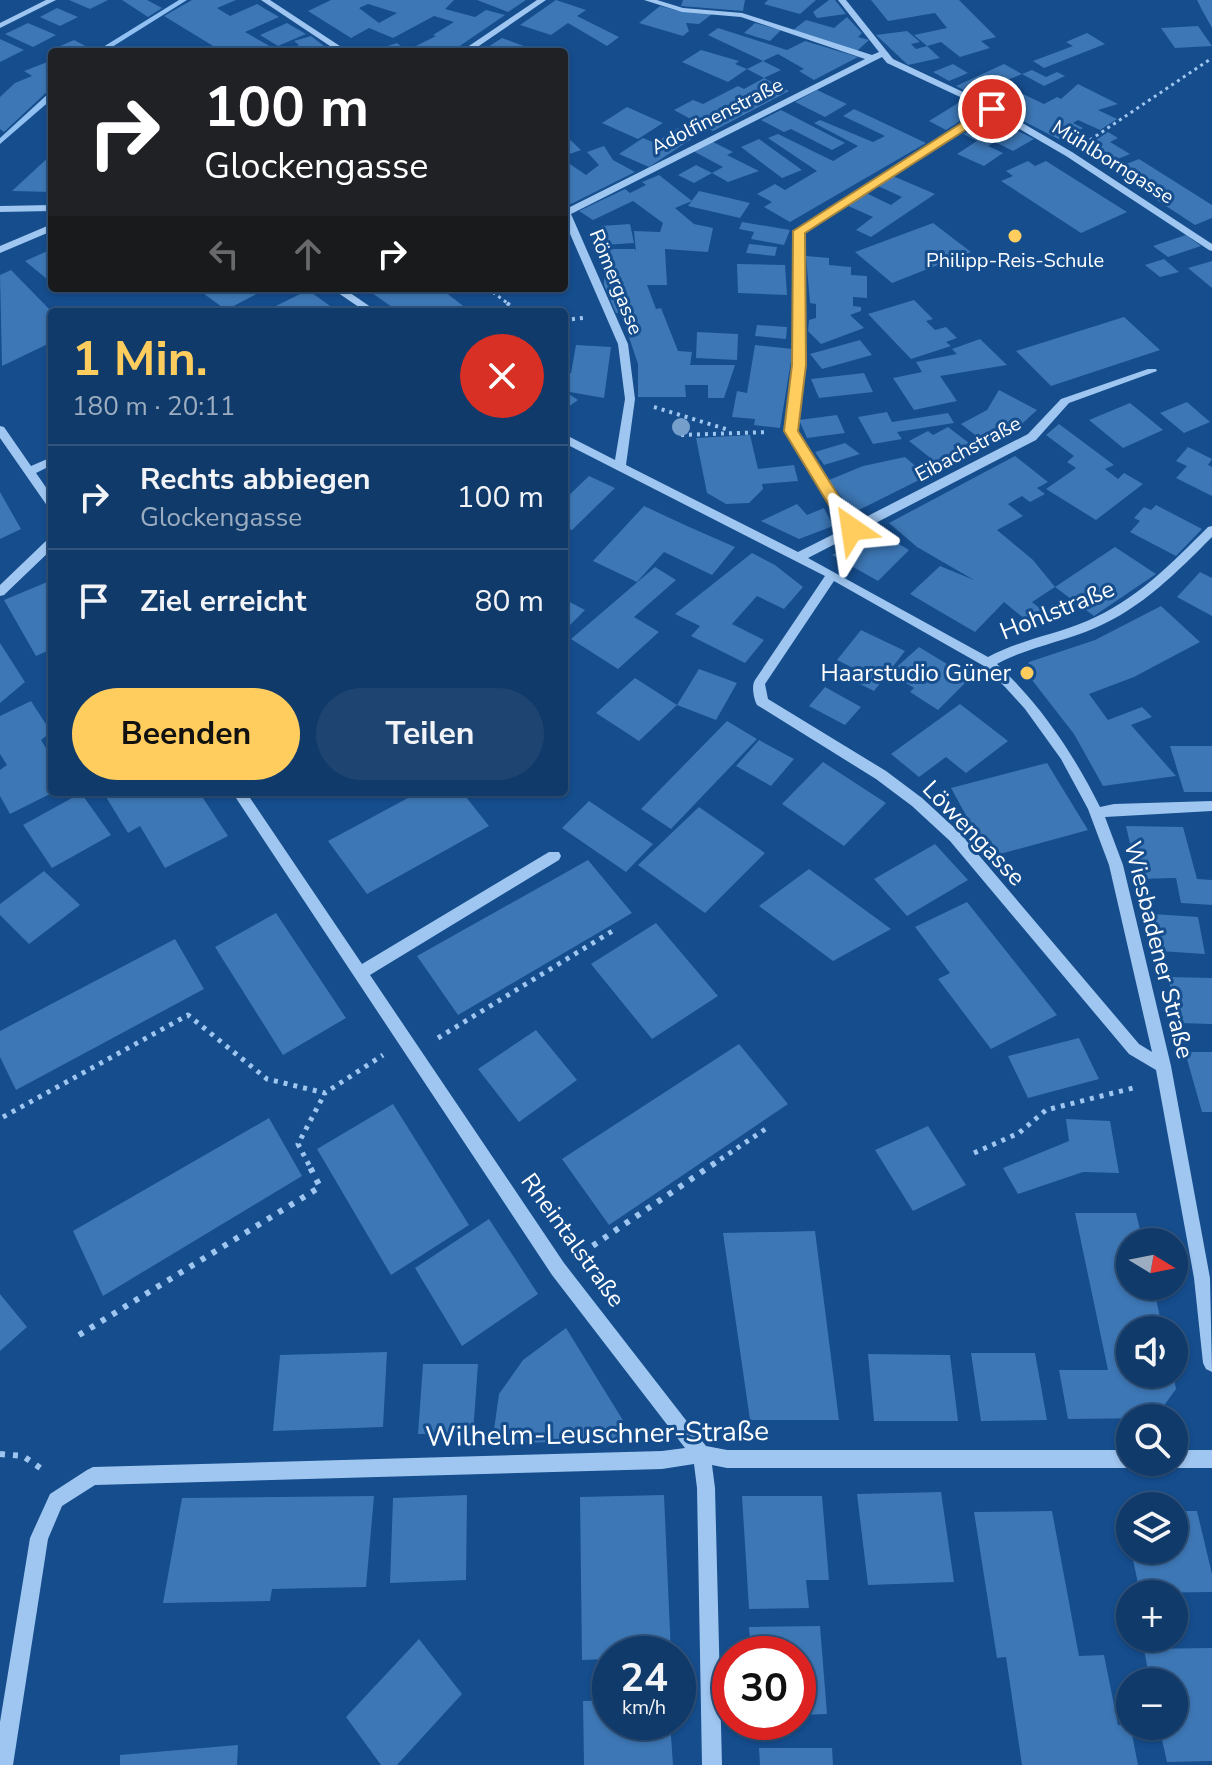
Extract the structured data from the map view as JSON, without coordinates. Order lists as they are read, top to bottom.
{
  "streets": {
    "street": [
      "Adolfinenstraße",
      "Mühlborngasse",
      "Römergasse",
      "Eibachstraße",
      "Hohlstraße",
      "Löwengasse",
      "Wiesbadener Straße",
      "Rheintalstraße",
      "Wilhelm-Leuschner-Straße"
    ]
  },
  "crossings": [
    ["Adolfinenstraße", "Mühlborngasse"],
    ["Römergasse", "Wiesbadener Straße"],
    ["Eibachstraße", "Wiesbadener Straße"],
    ["Hohlstraße", "Wiesbadener Straße"],
    ["Löwengasse", "Wiesbadener Straße"],
    ["Rheintalstraße", "Wilhelm-Leuschner-Straße"]
  ],
  "places": ["Philipp-Reis-Schule", "Haarstudio Güner"],
  "north": "right",
  "page": {
    "turn": ["100 m", "Glockengasse"],
    "heading": ["1 Min.", "180 m · 20:11"],
    "list": [
      {
        "name": "Rechts abbiegen",
        "note": "Glockengasse",
        "value": "100 m"
      },
      {
        "name": "Ziel erreicht",
        "value": "80 m"
      }
    ],
    "buttons": ["Beenden", "Teilen"],
    "map_buttons": ["+", "−"],
    "speed": "24 km/h",
    "limit": "30"
  }
}
